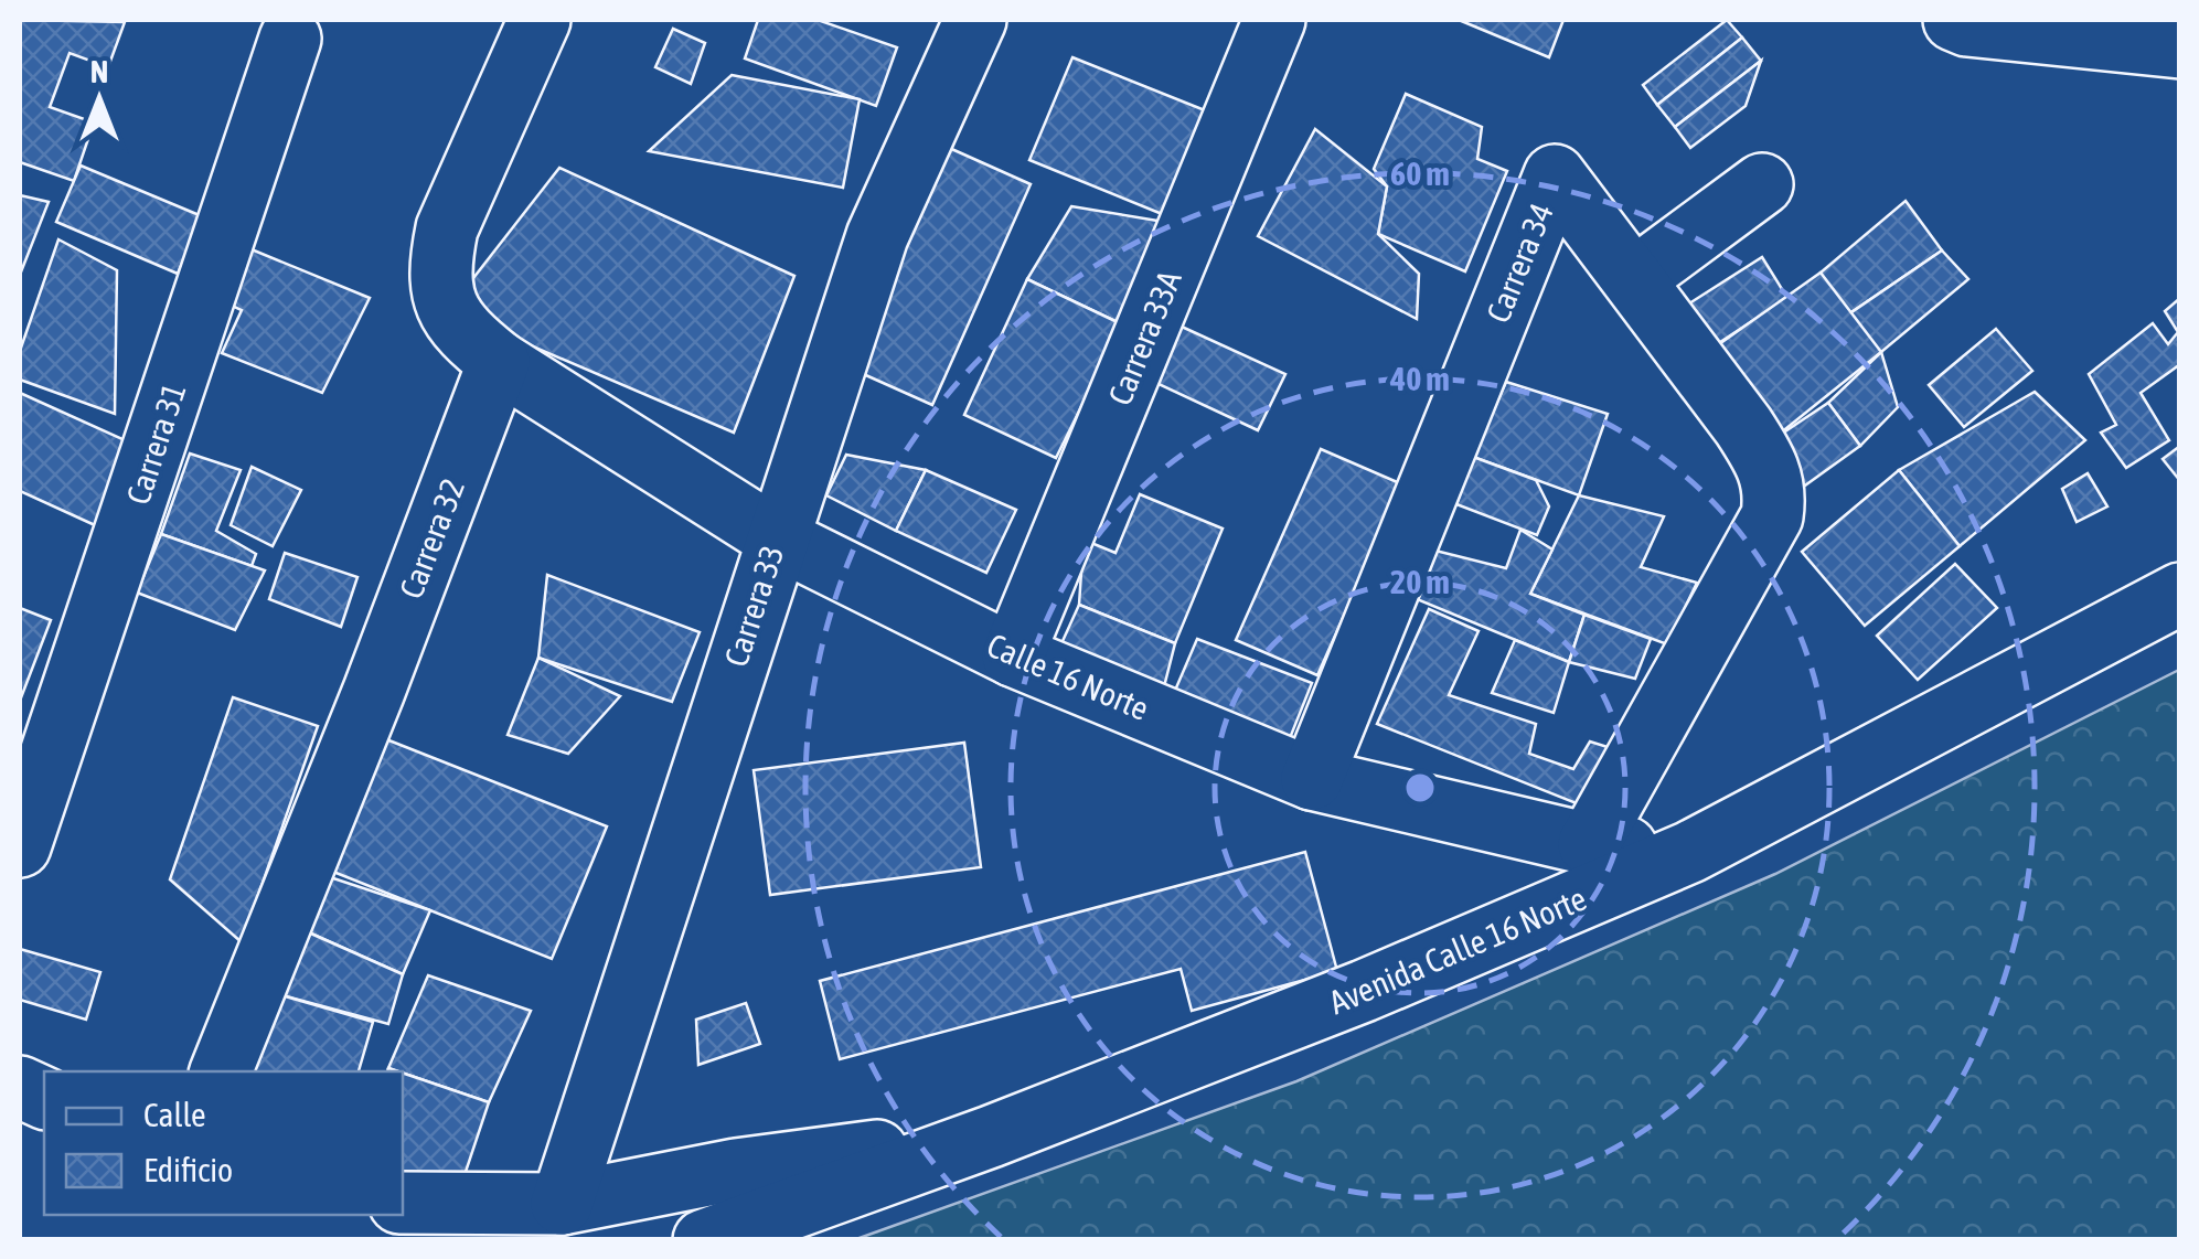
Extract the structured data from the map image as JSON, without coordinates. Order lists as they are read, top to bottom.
{
  "streets": {
    "street": [
      "Carrera 34",
      "Carrera 33A",
      "Carrera 31",
      "Carrera 32",
      "Carrera 33",
      "Calle 16 Norte",
      "Avenida Calle 16 Norte"
    ]
  },
  "crossings": [
    ["Carrera 34", "Calle 16 Norte"],
    ["Carrera 33A", "Calle 16 Norte"],
    ["Carrera 32", "Calle 16 Norte"],
    ["Carrera 33", "Calle 16 Norte"],
    ["Calle 16 Norte", "Avenida Calle 16 Norte"]
  ],
  "legend": ["Calle", "Edificio"],
  "north": "top",
  "rings": ["60 m", "40 m", "20 m"]
}
